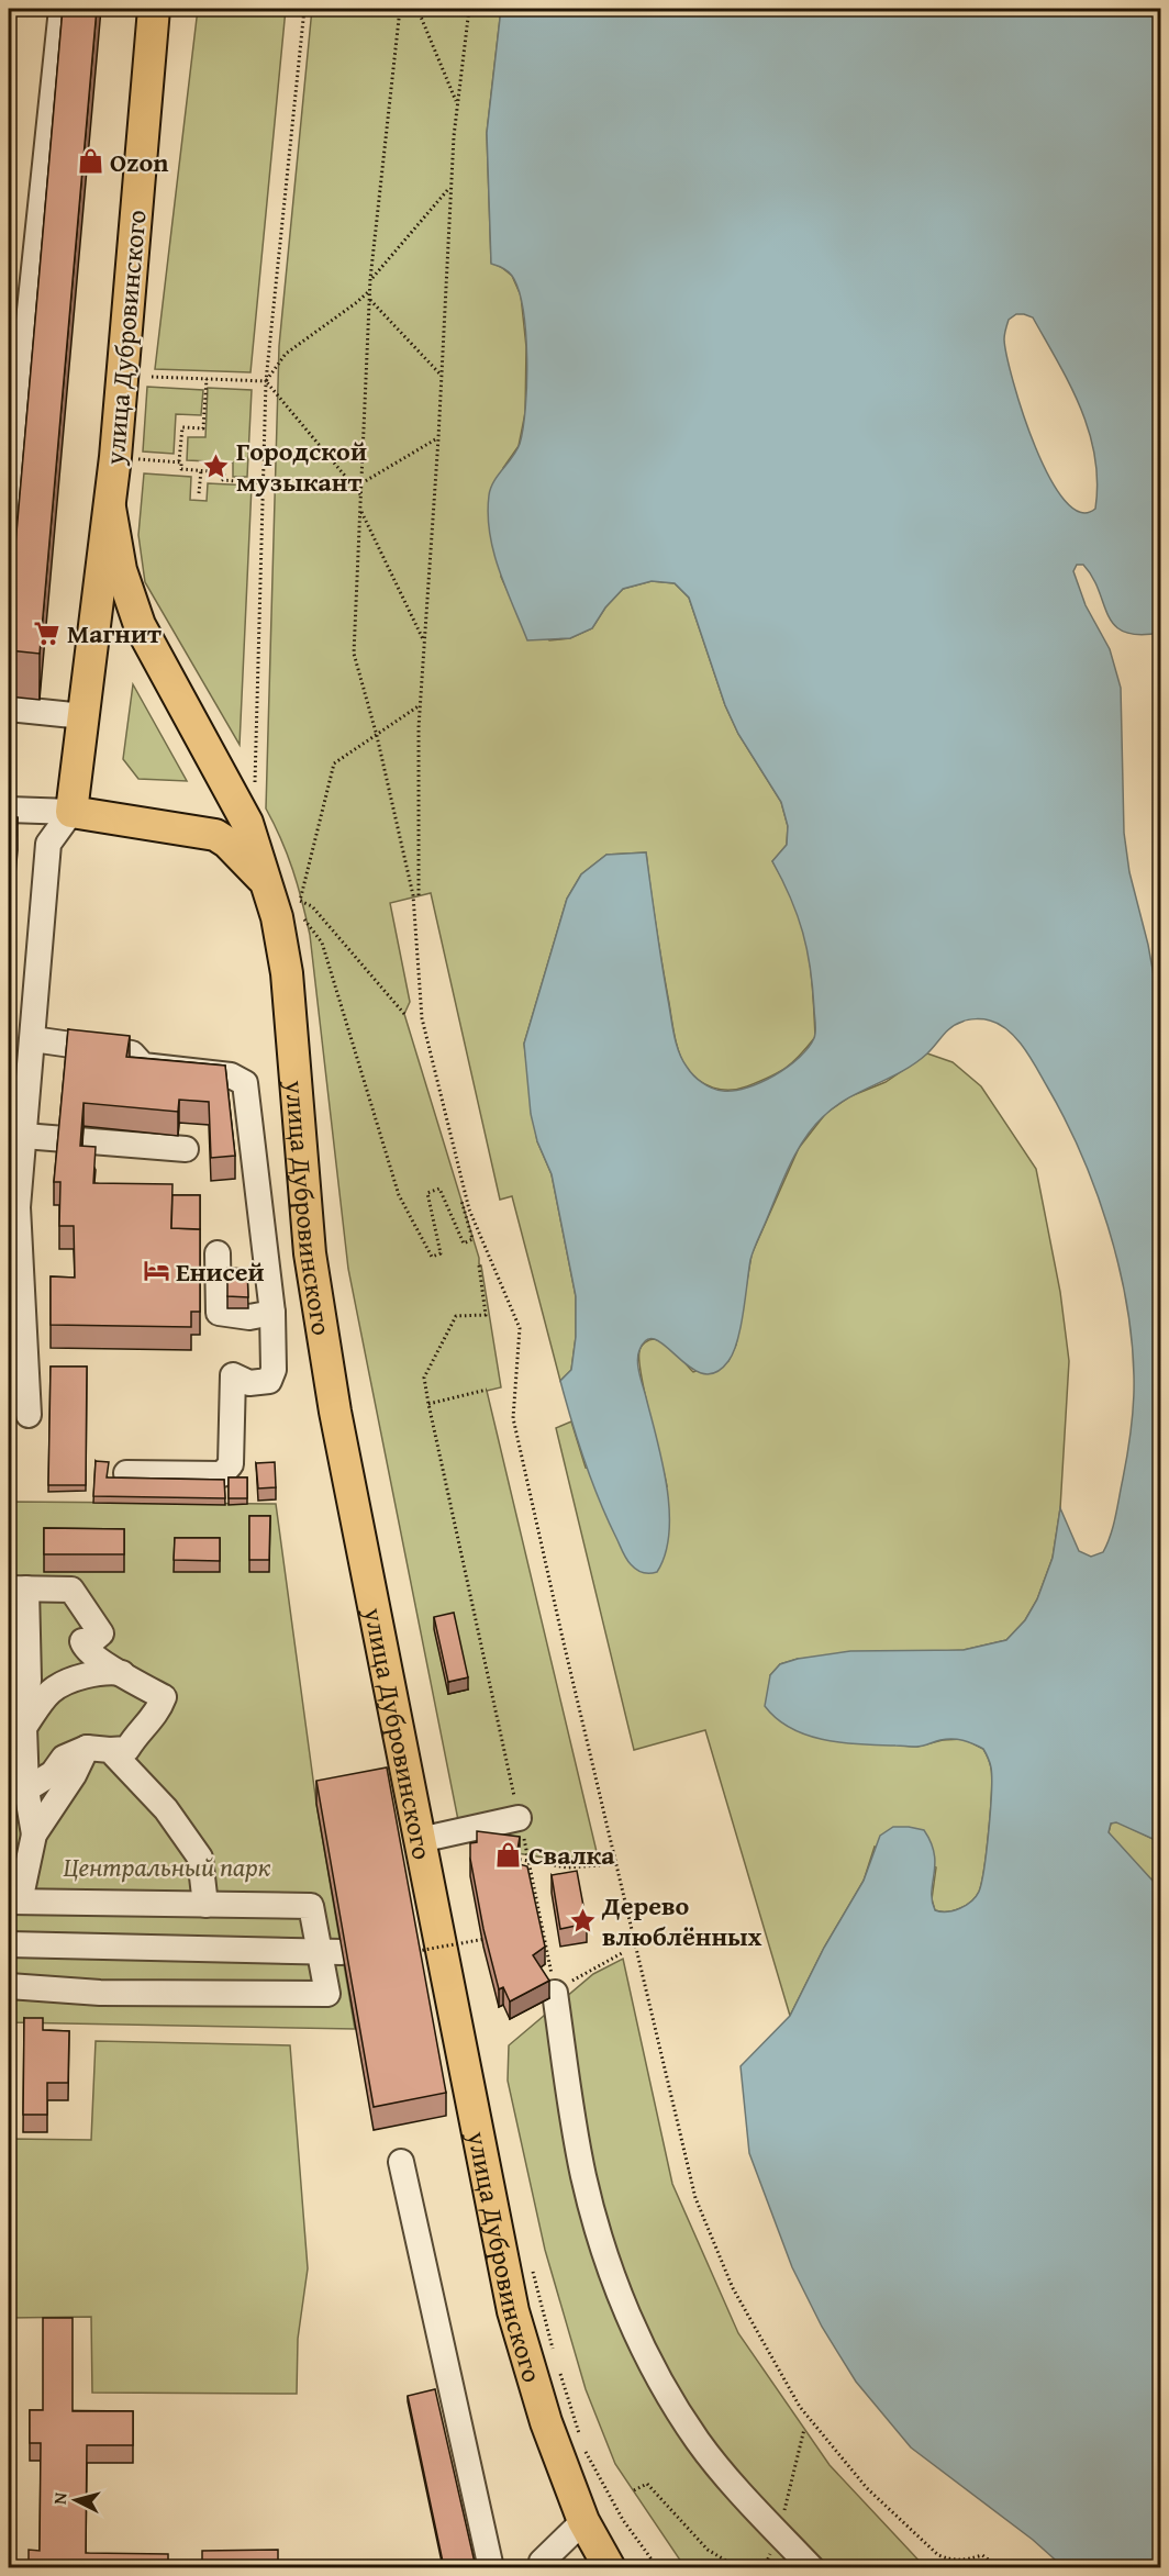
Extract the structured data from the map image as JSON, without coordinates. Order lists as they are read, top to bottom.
{
  "streets": {
    "main road": ["улица Дубровинского"]
  },
  "parks": ["Центральный парк"],
  "places": {
    "shop": ["Ozon", "Свалка"],
    "place": ["Городской музыкант", "Дерево влюблённых"],
    "supermarket": ["Магнит"],
    "hotel": ["Енисей"]
  },
  "north": "left"
}
